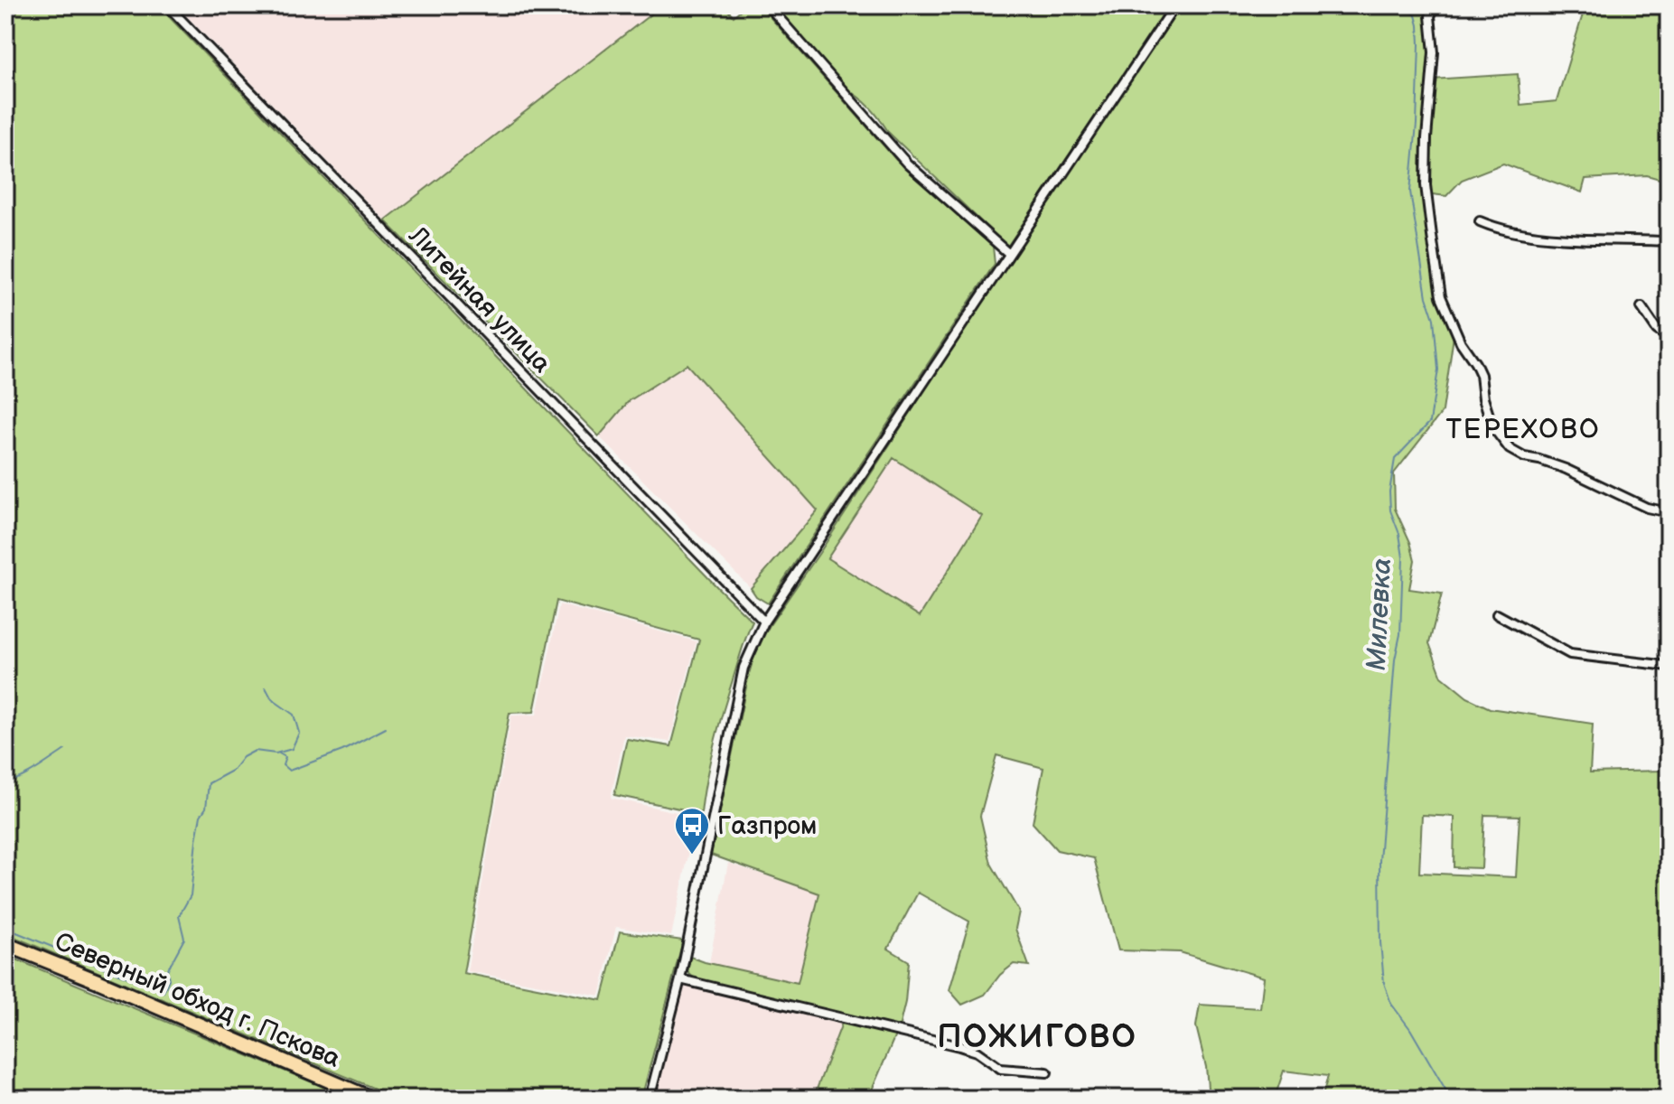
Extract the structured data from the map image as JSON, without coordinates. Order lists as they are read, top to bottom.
{
  "streets": {
    "highway": ["Северный обход г. Пскова"],
    "street": ["Литейная улица"]
  },
  "districts": ["ТЕРЕХОВО", "ПОЖИГОВО"],
  "water": ["Милевка"],
  "places": {
    "bus stop": ["Газпром"]
  }
}
